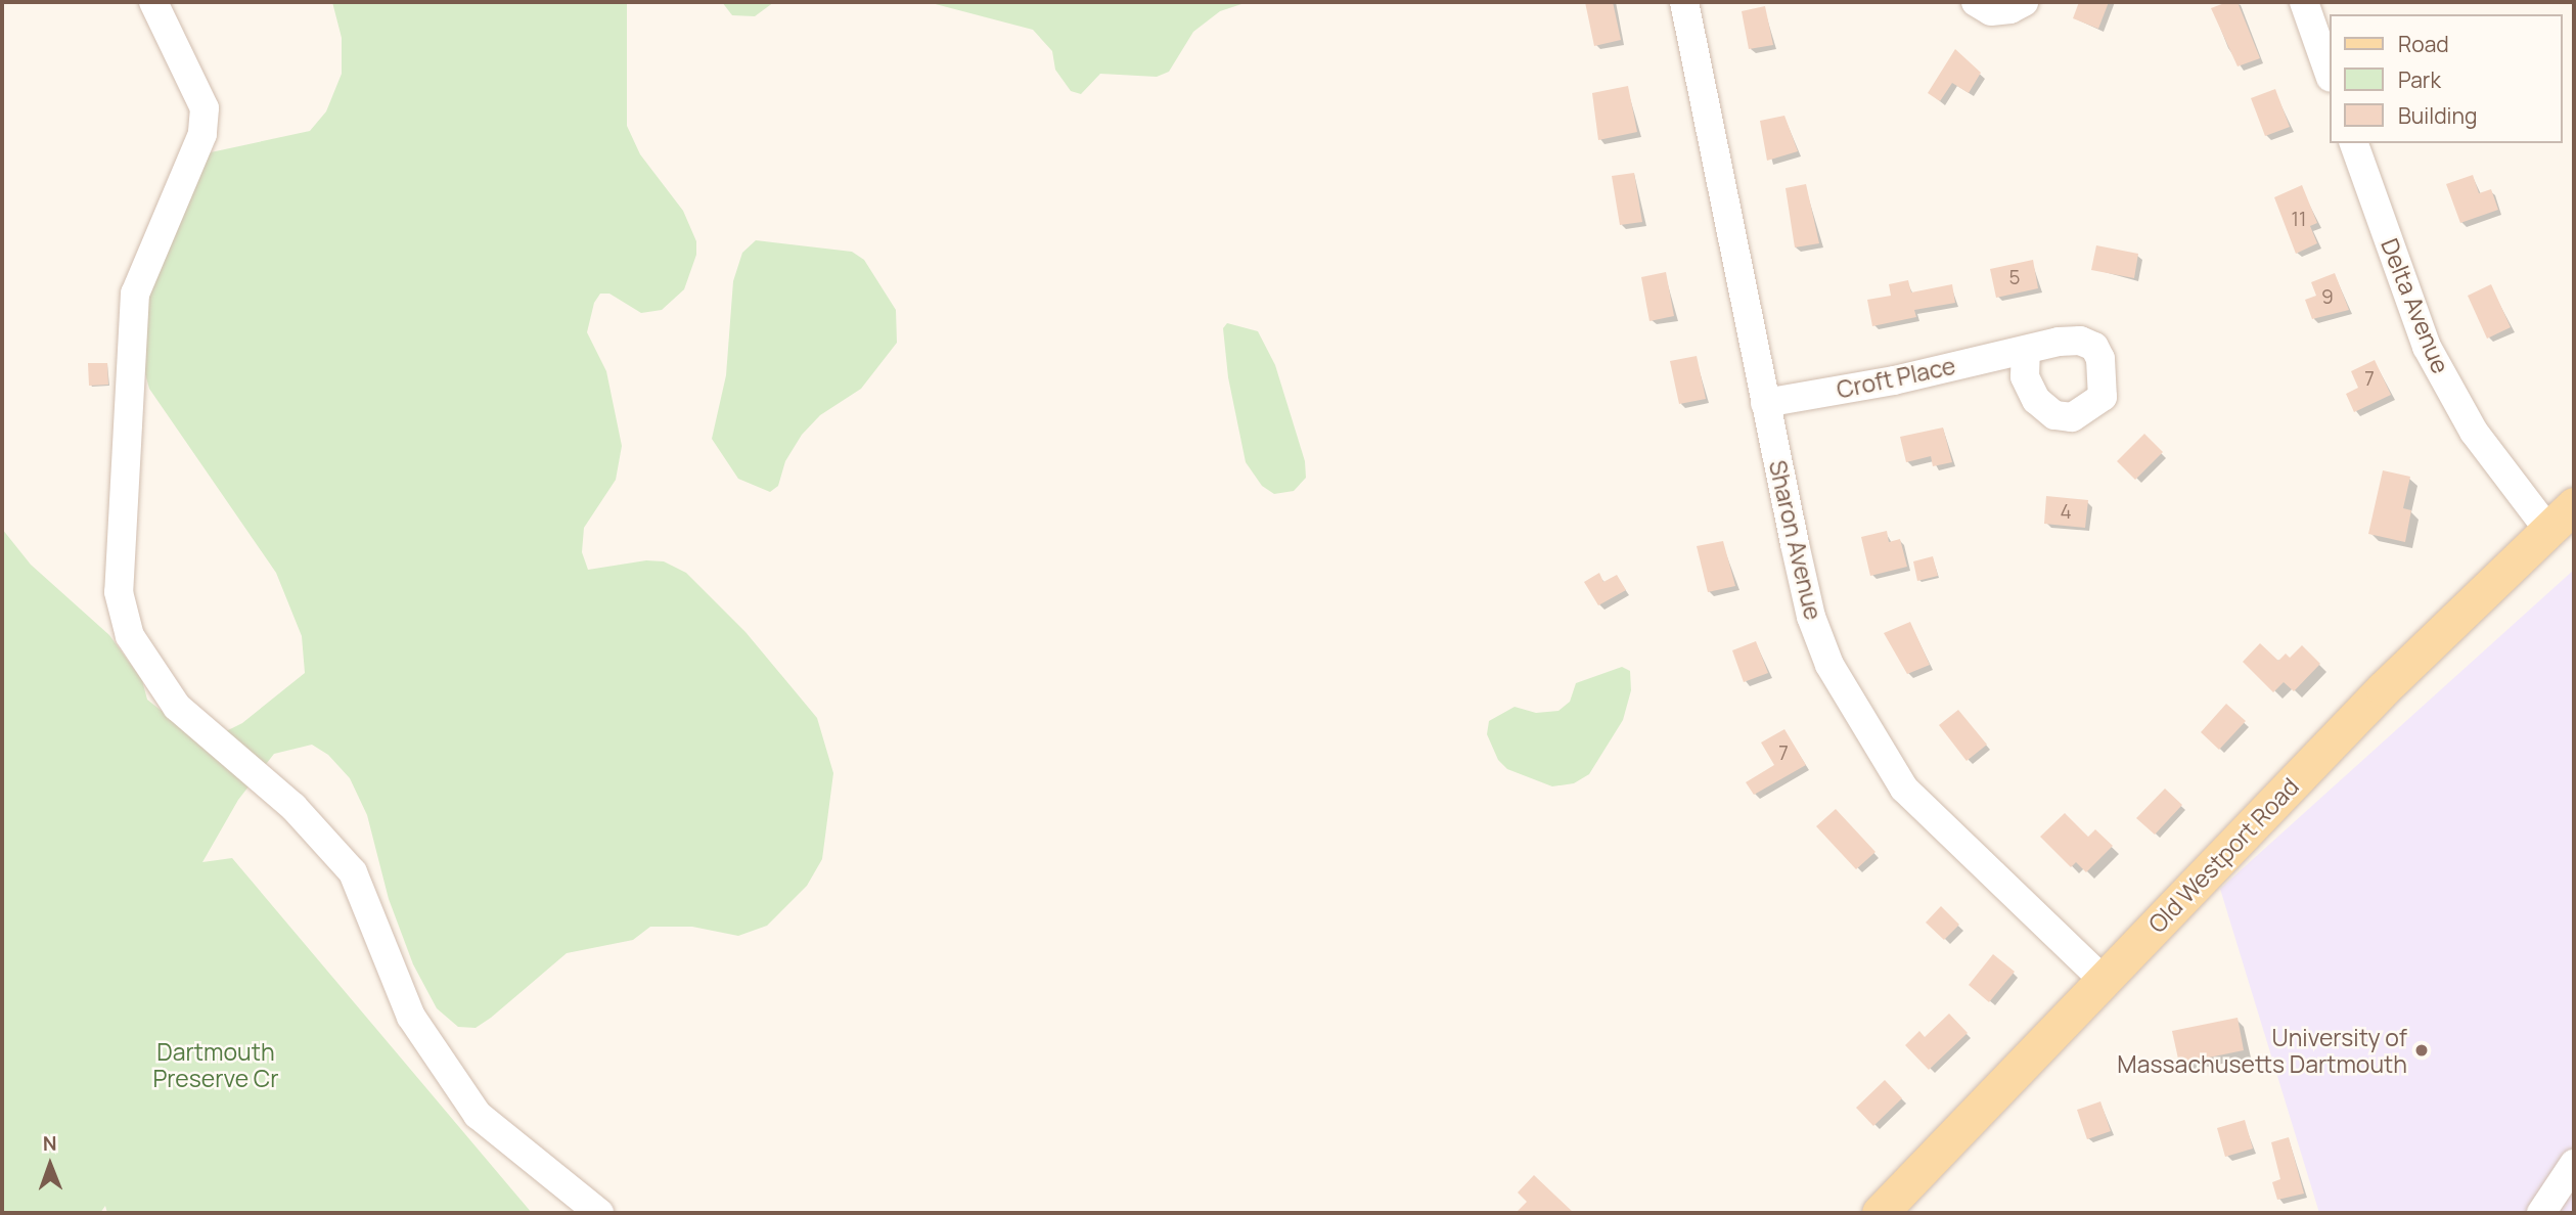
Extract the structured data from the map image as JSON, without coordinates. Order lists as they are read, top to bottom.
{
  "streets": {
    "main road": ["Old Westport Road"],
    "street": ["Delta Avenue", "Croft Place", "Sharon Avenue"]
  },
  "crossings": [
    ["Delta Avenue", "Old Westport Road"],
    ["Croft Place", "Sharon Avenue"],
    ["Sharon Avenue", "Old Westport Road"]
  ],
  "parks": ["Dartmouth Preserve Cr"],
  "places": ["University of Massachusetts Dartmouth"],
  "house_numbers": [
    "11",
    "5",
    "9",
    "7",
    "4",
    "7"
  ],
  "legend": ["Road", "Park", "Building"],
  "north": "top"
}
